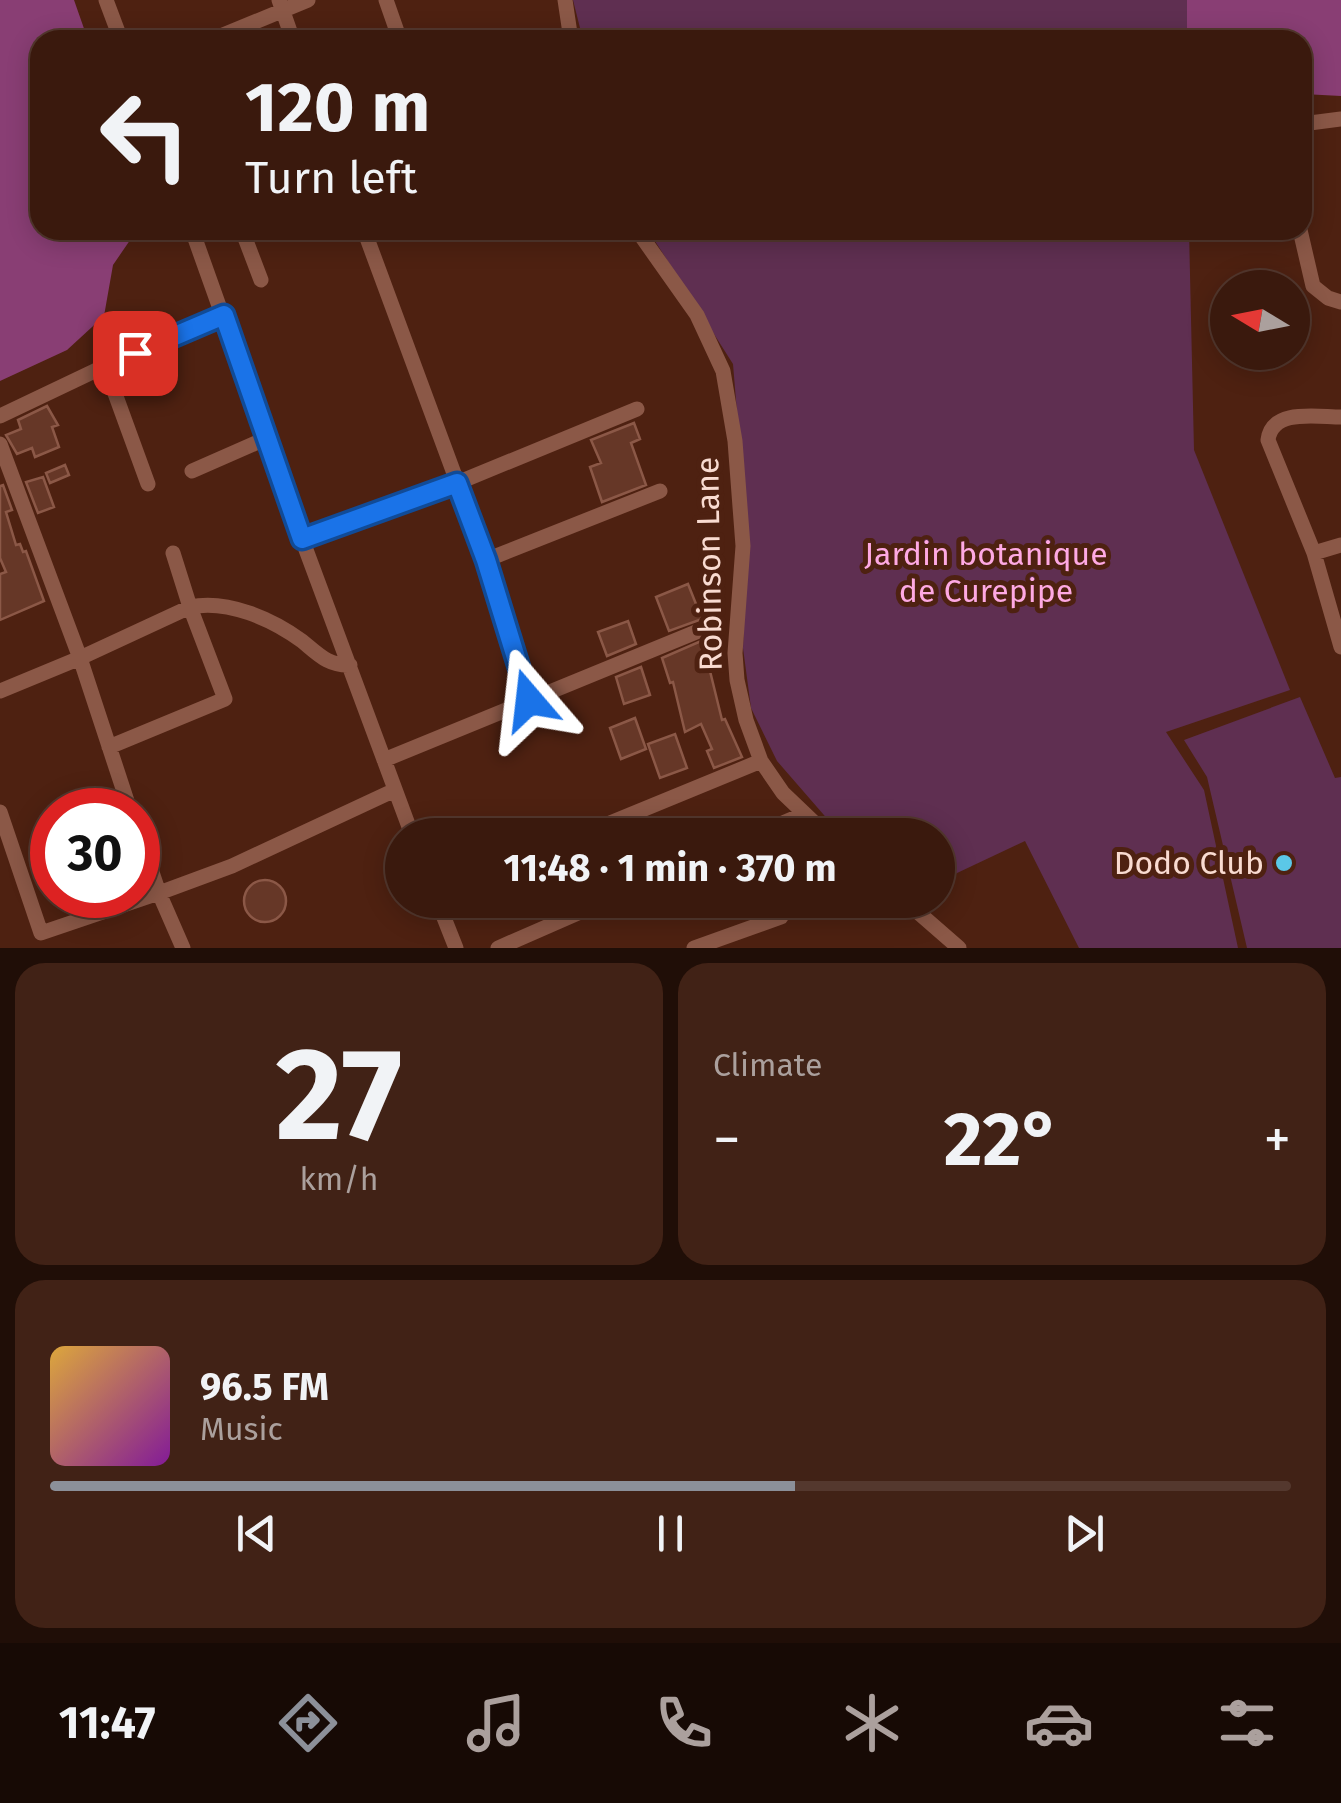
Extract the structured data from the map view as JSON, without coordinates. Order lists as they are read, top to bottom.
{
  "streets": {
    "street": ["Robinson Lane"]
  },
  "parks": ["Jardin botanique de Curepipe"],
  "places": ["Dodo Club"],
  "north": "left",
  "page": {
    "turn": ["120 m", "Turn left"],
    "limit": "30",
    "trip": "11:48 · 1 min · 370 m",
    "tile": [
      ["27", "km/h"],
      "Climate"
    ],
    "heat": ["−", "22°", "+"],
    "song": ["96.5 FM", "Music"],
    "tabs": "11:47"
  }
}
